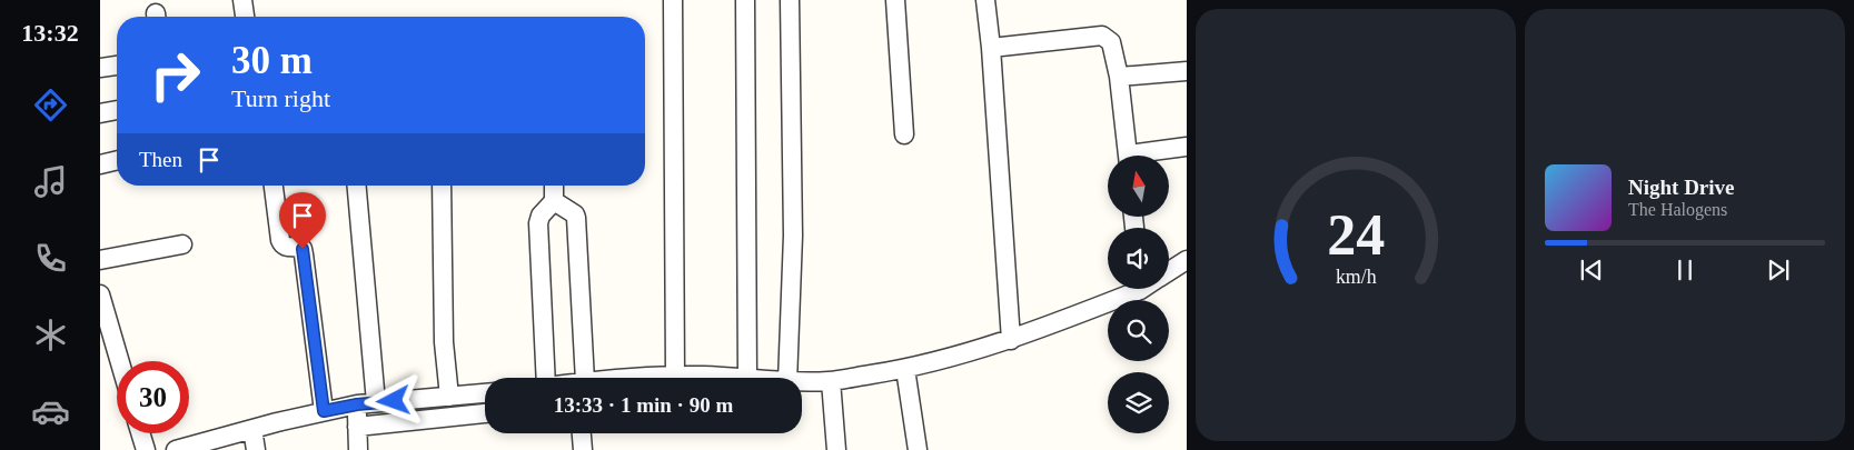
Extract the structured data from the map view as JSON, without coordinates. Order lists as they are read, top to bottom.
{
  "north": "top",
  "page": {
    "tabs": "13:32",
    "turn": ["30 m", "Turn right"],
    "then": "Then",
    "song": ["Night Drive", "The Halogens"],
    "limit": "30",
    "trip": "13:33 · 1 min · 90 m",
    "gauge": ["24", "km/h"]
  }
}
